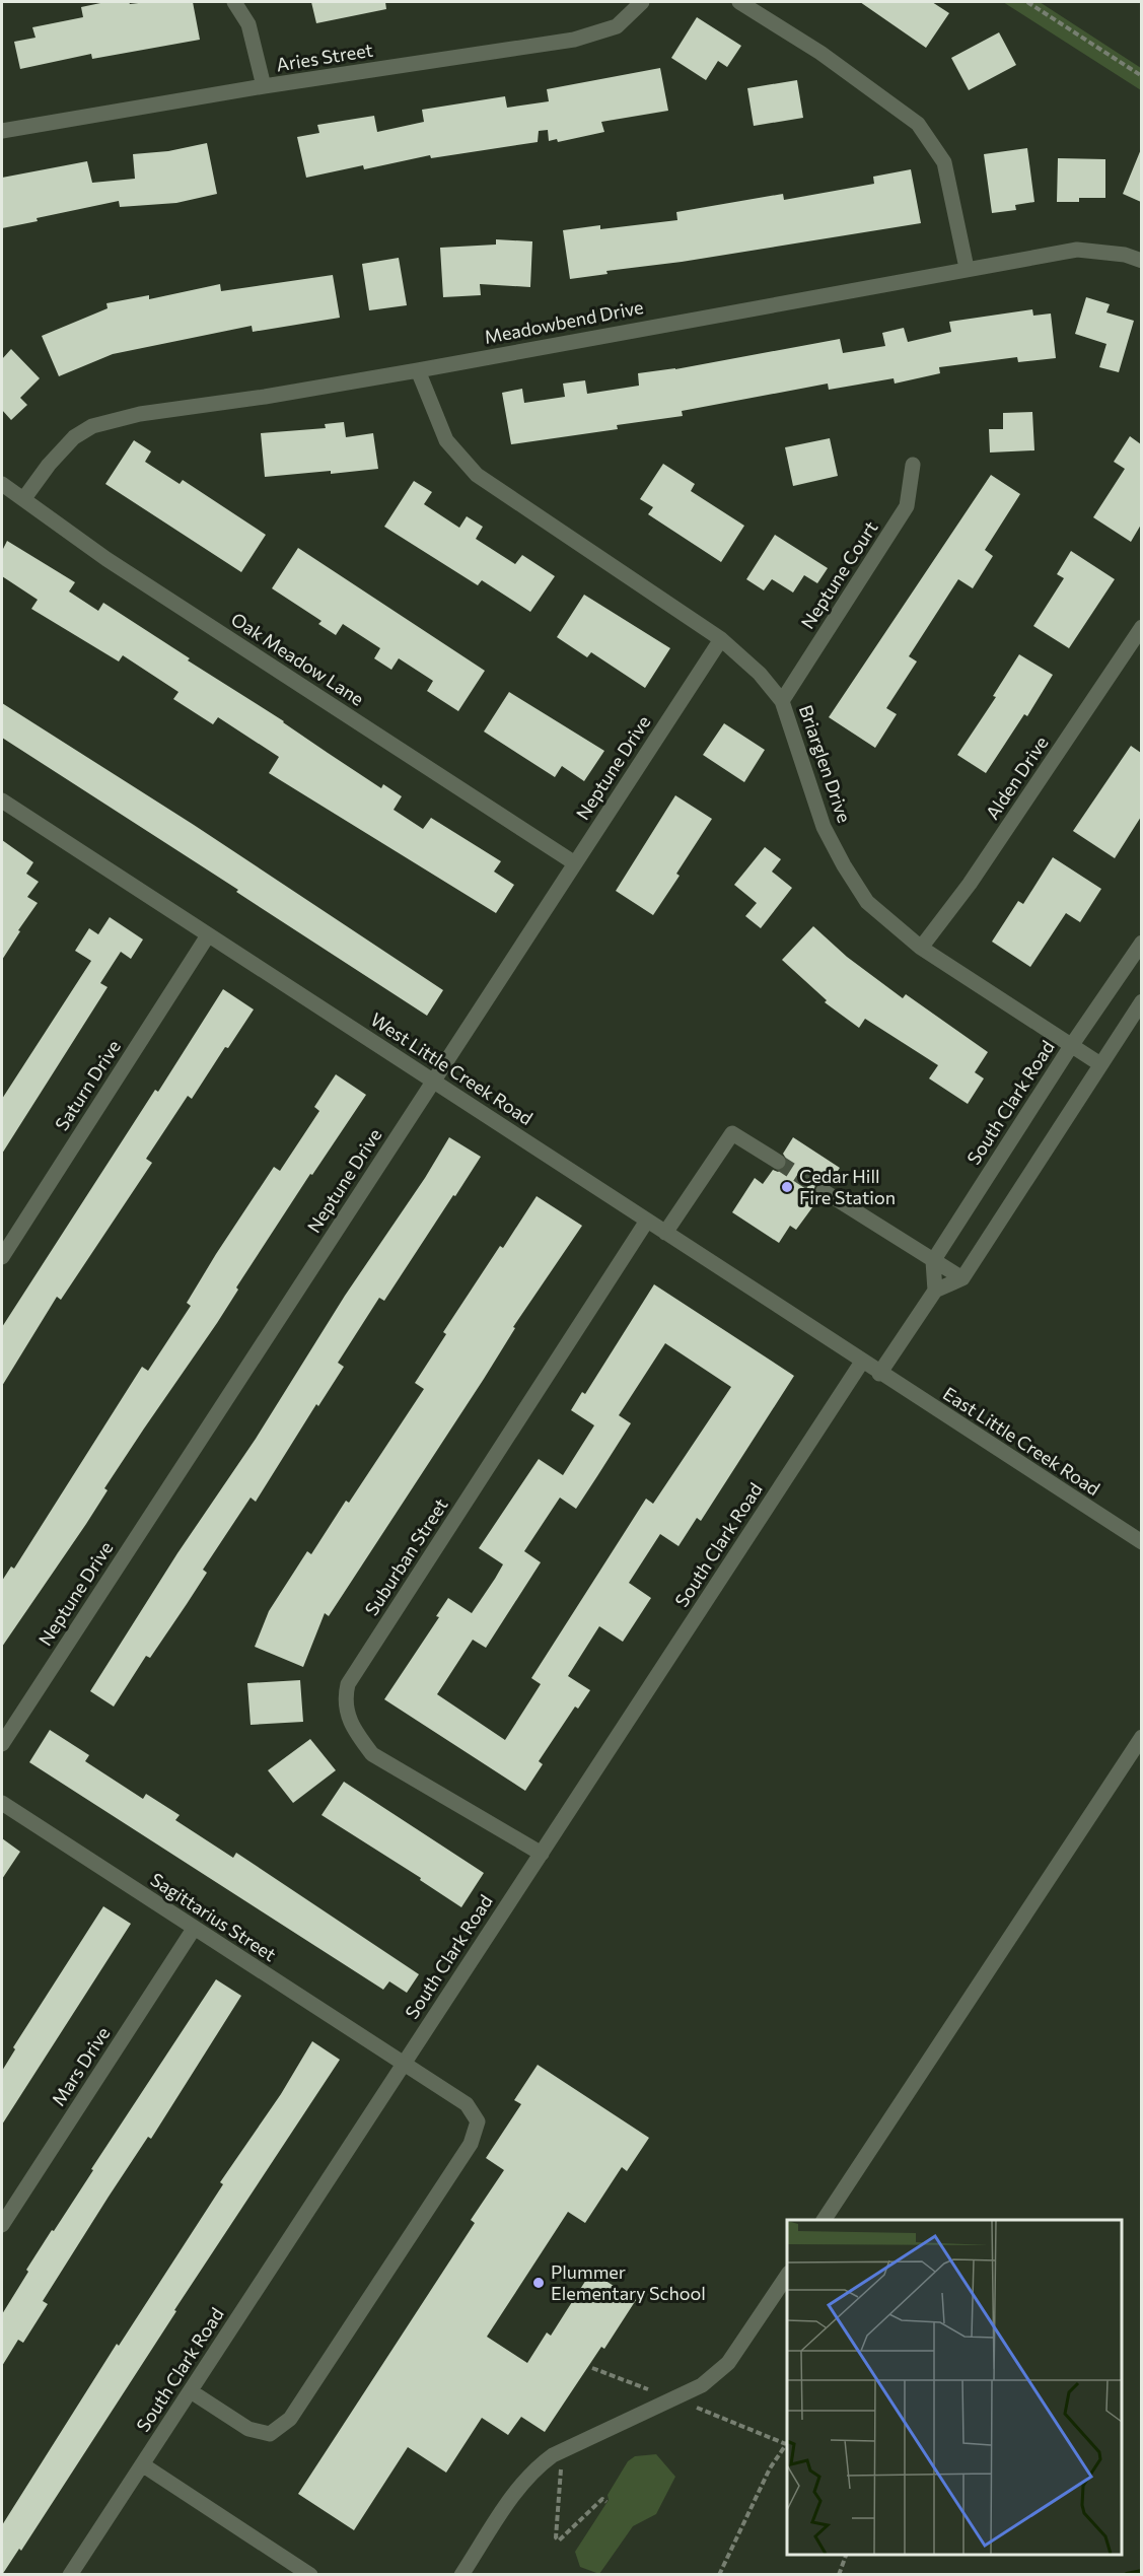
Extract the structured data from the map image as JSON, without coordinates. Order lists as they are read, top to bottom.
{
  "streets": {
    "street": [
      "Aries Street",
      "Meadowbend Drive",
      "Neptune Court",
      "Oak Meadow Lane",
      "Briarglen Drive",
      "Neptune Drive",
      "Alden Drive",
      "West Little Creek Road",
      "Saturn Drive",
      "South Clark Road",
      "East Little Creek Road",
      "Suburban Street",
      "Sagittarius Street",
      "Mars Drive"
    ]
  },
  "crossings": [
    ["Meadowbend Drive", "Oak Meadow Lane"],
    ["Meadowbend Drive", "Briarglen Drive"],
    ["Neptune Court", "Briarglen Drive"],
    ["Oak Meadow Lane", "Neptune Drive"],
    ["Briarglen Drive", "Neptune Drive"],
    ["Briarglen Drive", "Alden Drive"],
    ["Briarglen Drive", "South Clark Road"],
    ["Neptune Drive", "West Little Creek Road"],
    ["West Little Creek Road", "Saturn Drive"],
    ["West Little Creek Road", "South Clark Road"],
    ["West Little Creek Road", "East Little Creek Road"],
    ["West Little Creek Road", "Suburban Street"],
    ["South Clark Road", "Suburban Street"],
    ["South Clark Road", "Sagittarius Street"],
    ["Sagittarius Street", "Mars Drive"]
  ],
  "places": ["Cedar Hill Fire Station", "Plummer Elementary School"]
}
